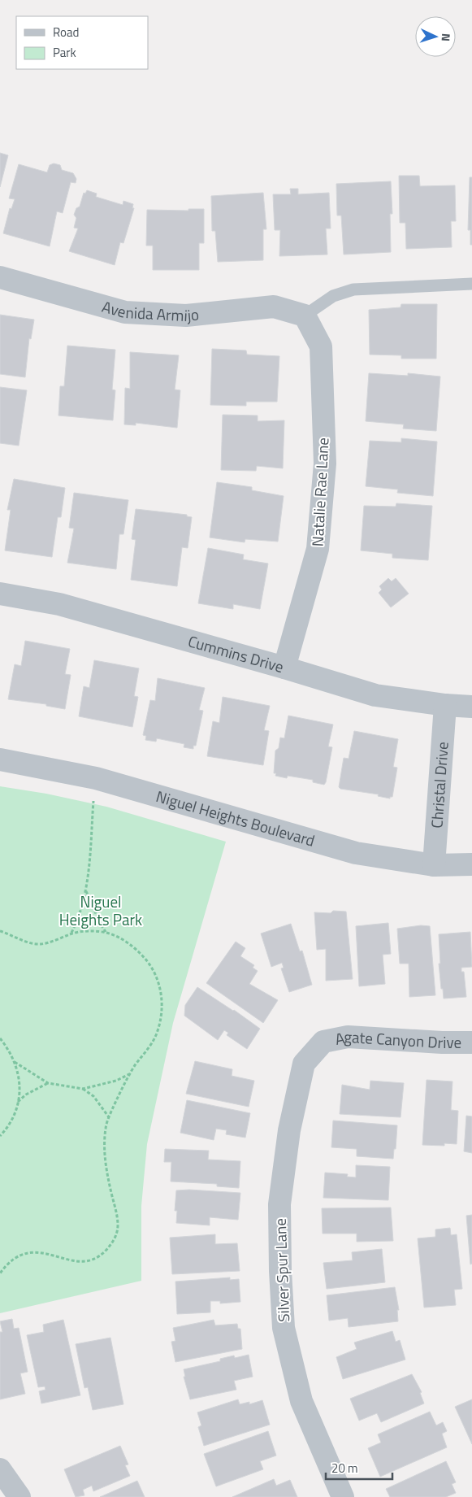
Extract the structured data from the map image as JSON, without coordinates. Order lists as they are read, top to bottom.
{
  "streets": {
    "street": [
      "Avenida Armijo",
      "Natalie Rae Lane",
      "Cummins Drive",
      "Christal Drive",
      "Niguel Heights Boulevard",
      "Agate Canyon Drive",
      "Silver Spur Lane"
    ]
  },
  "crossings": [
    ["Avenida Armijo", "Natalie Rae Lane"],
    ["Natalie Rae Lane", "Cummins Drive"],
    ["Cummins Drive", "Christal Drive"],
    ["Christal Drive", "Niguel Heights Boulevard"],
    ["Agate Canyon Drive", "Silver Spur Lane"]
  ],
  "parks": ["Niguel Heights Park"],
  "legend": ["Road", "Park"],
  "scale_bar": "20 m",
  "north": "right"
}
